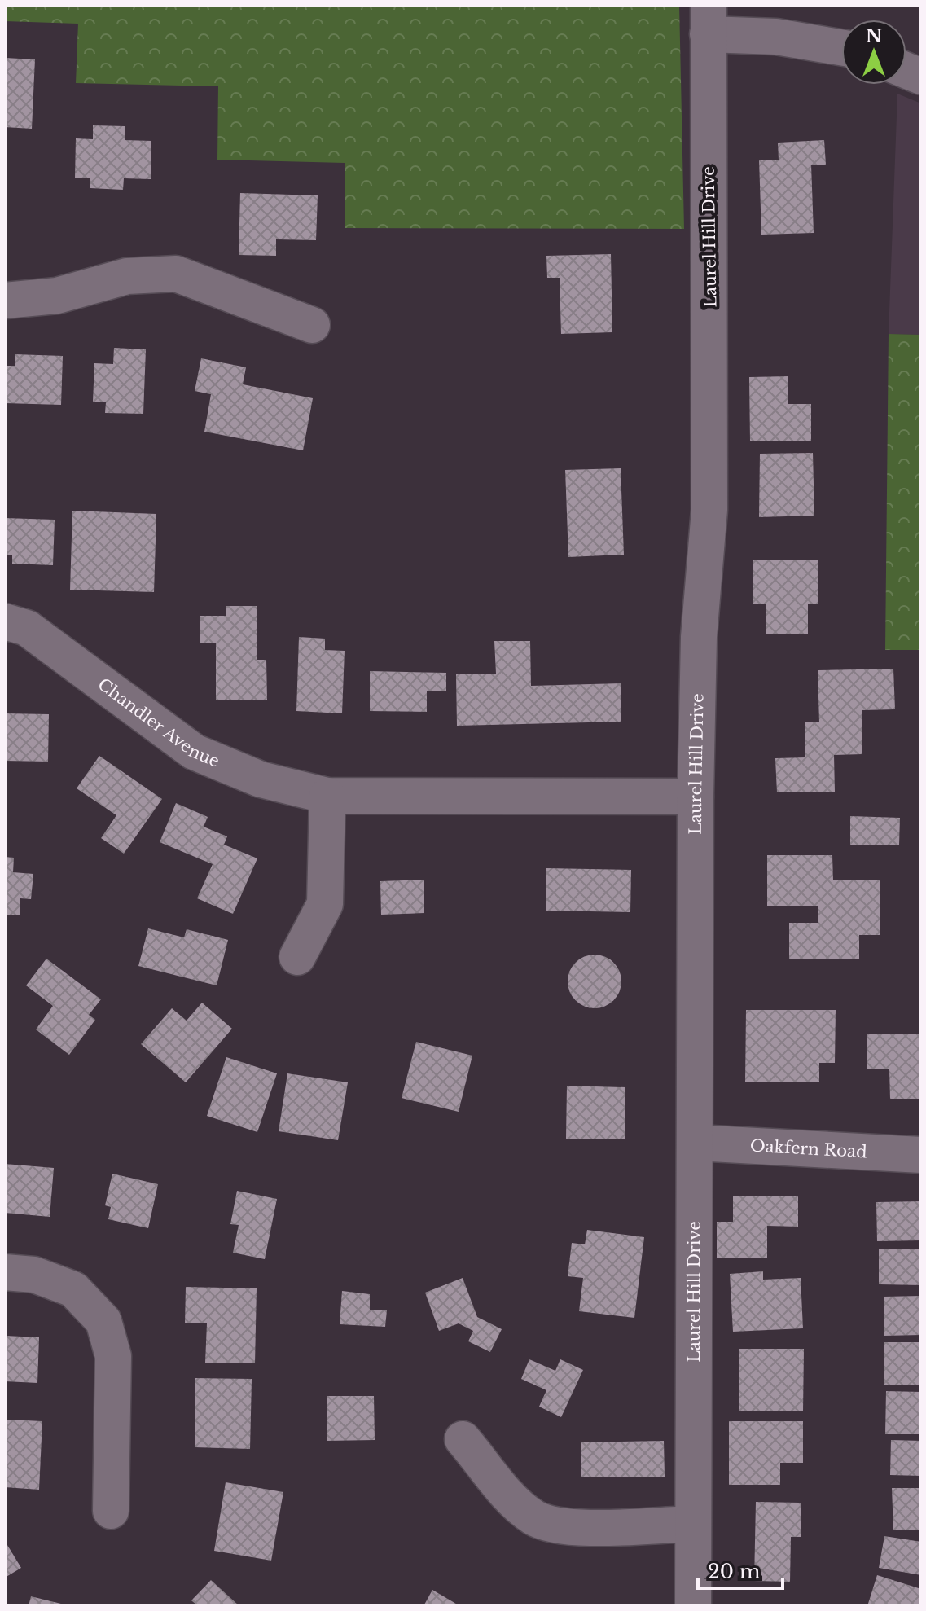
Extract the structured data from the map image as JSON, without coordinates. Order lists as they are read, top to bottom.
{
  "streets": {
    "street": ["Laurel Hill Drive", "Chandler Avenue", "Oakfern Road"]
  },
  "crossings": [
    ["Laurel Hill Drive", "Chandler Avenue"],
    ["Laurel Hill Drive", "Oakfern Road"]
  ],
  "scale_bar": "20 m",
  "north": "top"
}
